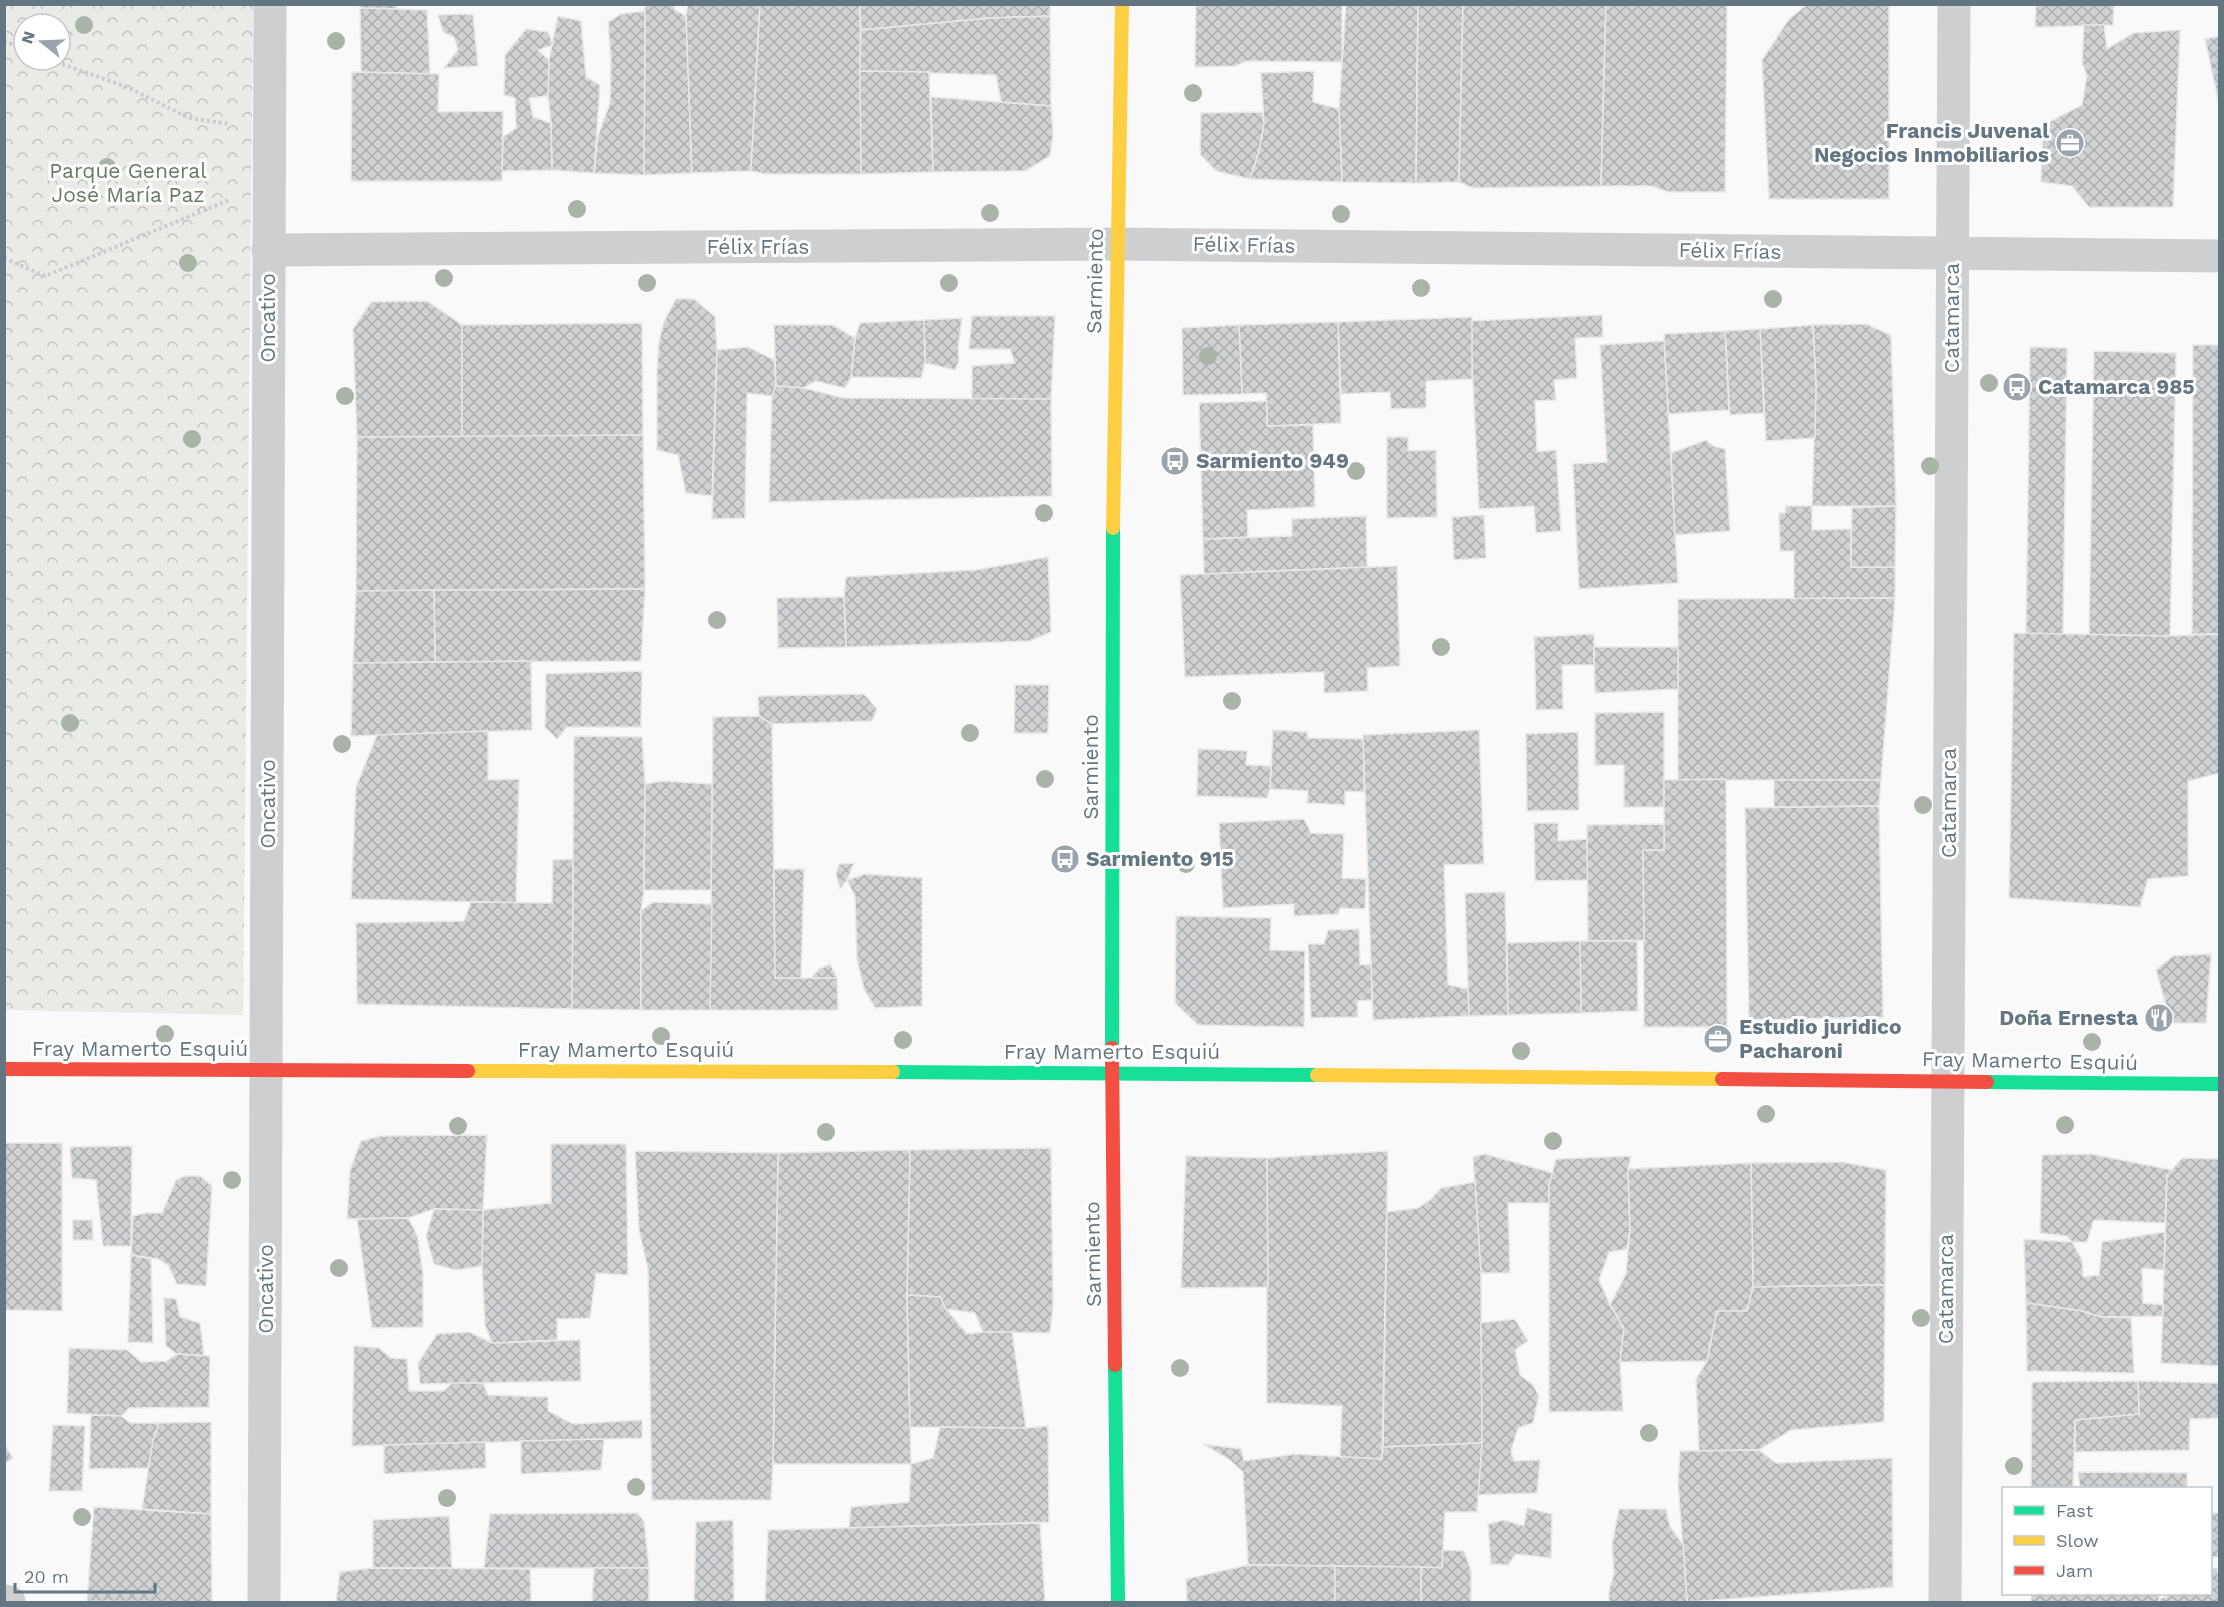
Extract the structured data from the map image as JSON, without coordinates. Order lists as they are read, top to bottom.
{
  "streets": {
    "street": [
      "Félix Frías",
      "Sarmiento",
      "Oncativo",
      "Catamarca",
      "Fray Mamerto Esquiú"
    ]
  },
  "crossings": [
    ["Félix Frías", "Sarmiento"],
    ["Félix Frías", "Oncativo"],
    ["Félix Frías", "Catamarca"],
    ["Sarmiento", "Fray Mamerto Esquiú"],
    ["Oncativo", "Fray Mamerto Esquiú"],
    ["Catamarca", "Fray Mamerto Esquiú"]
  ],
  "parks": ["Parque General José María Paz"],
  "places": {
    "office": ["Francis Juvenal Negocios Inmobiliarios", "Estudio juridico Pacharoni"],
    "bus stop": ["Catamarca 985", "Sarmiento 949", "Sarmiento 915"],
    "restaurant": ["Doña Ernesta"]
  },
  "legend": ["Fast", "Slow", "Jam"],
  "scale_bar": "20 m",
  "north": "left"
}
